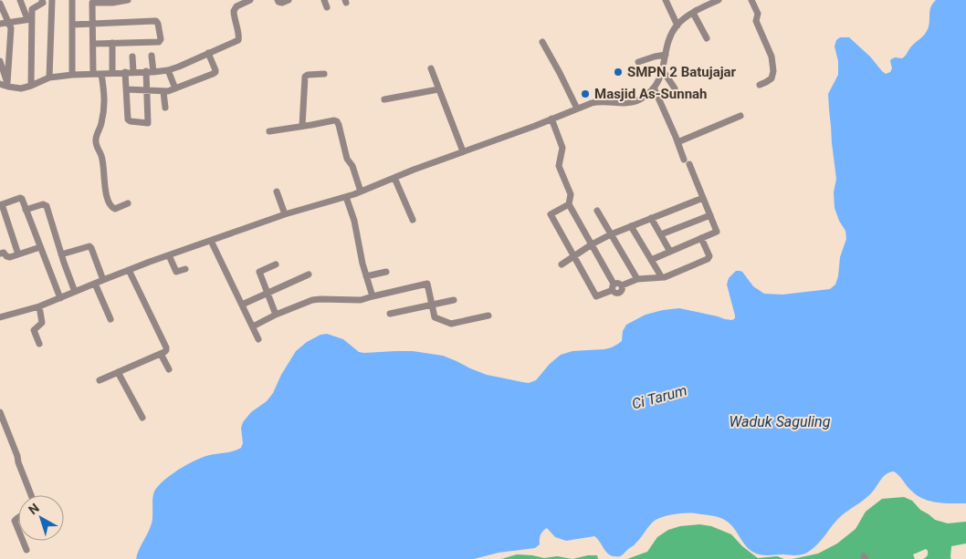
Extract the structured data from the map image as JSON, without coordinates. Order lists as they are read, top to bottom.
{
  "water": ["Ci Tarum", "Waduk Saguling"],
  "places": ["SMPN 2 Batujajar", "Masjid As-Sunnah"],
  "north": "top left"
}
